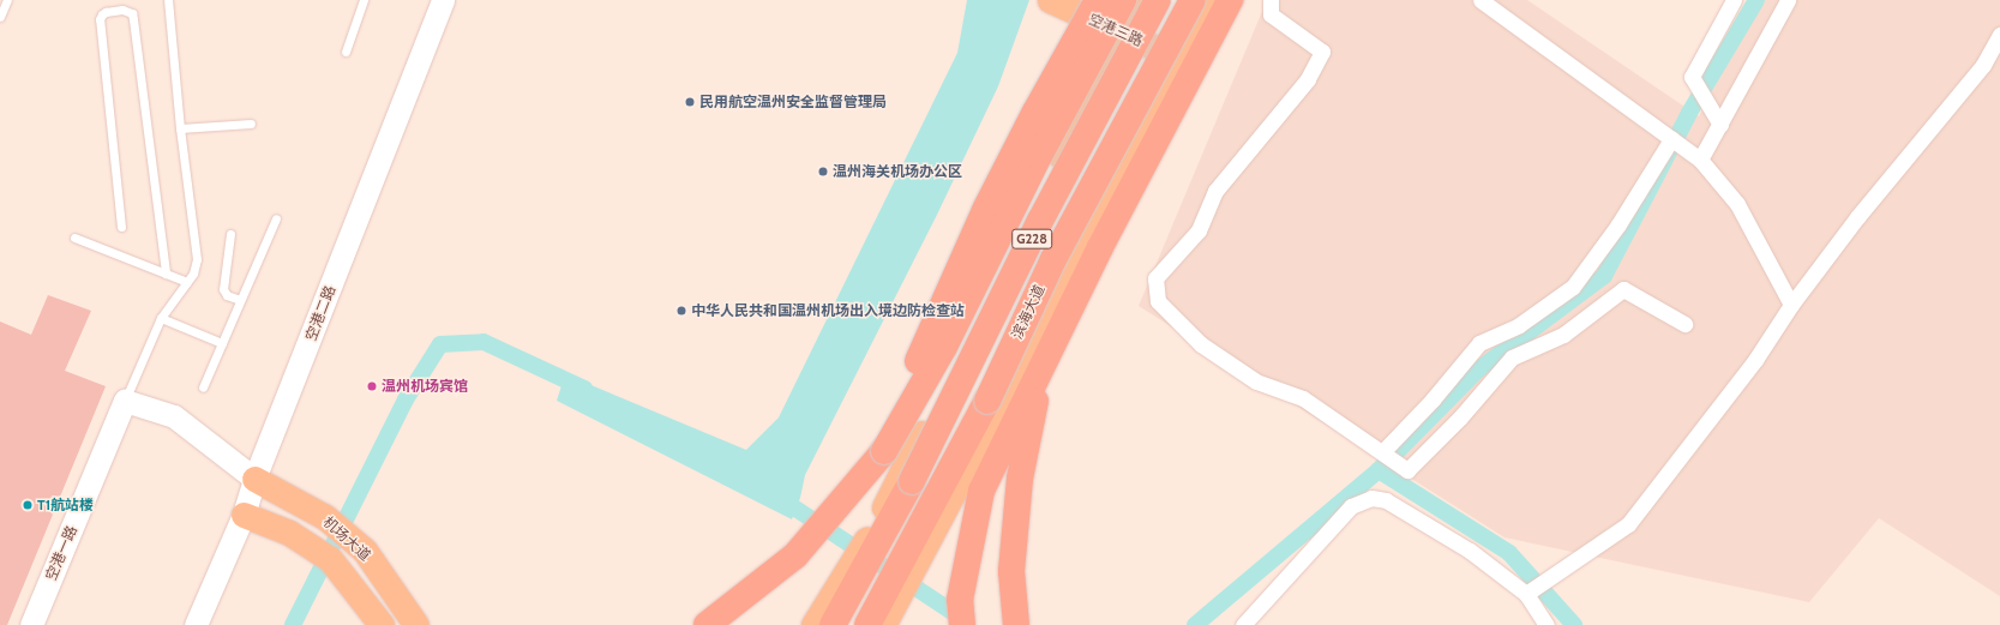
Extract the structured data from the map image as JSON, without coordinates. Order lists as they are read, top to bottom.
{
  "streets": {
    "highway": ["G228", "滨海大道"],
    "main road": [
      "空港三路",
      "空港二路",
      "机场大道",
      "空港一路"
    ]
  },
  "crossings": [
    ["空港二路", "机场大道"]
  ],
  "places": [
    "民用航空温州安全监督管理局",
    "温州海关机场办公区",
    "中华人民共和国温州机场出入境边防检查站",
    "温州机场宾馆",
    "T1航站楼"
  ]
}
